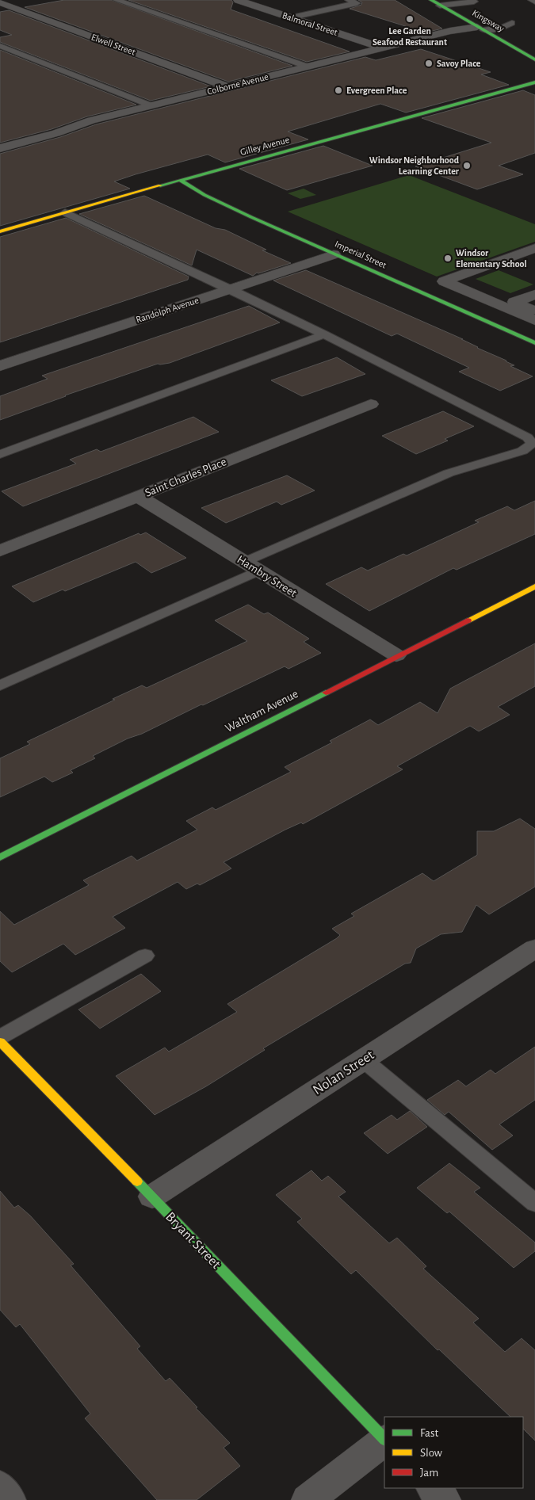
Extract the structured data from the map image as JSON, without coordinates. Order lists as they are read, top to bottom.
{
  "streets": {
    "street": [
      "Kingsway",
      "Balmoral Street",
      "Elwell Street",
      "Colborne Avenue",
      "Gilley Avenue",
      "Imperial Street",
      "Randolph Avenue",
      "Saint Charles Place",
      "Hambry Street",
      "Waltham Avenue",
      "Nolan Street",
      "Bryant Street"
    ]
  },
  "crossings": [
    ["Kingsway", "Colborne Avenue"],
    ["Balmoral Street", "Colborne Avenue"],
    ["Elwell Street", "Colborne Avenue"],
    ["Gilley Avenue", "Imperial Street"],
    ["Imperial Street", "Randolph Avenue"],
    ["Saint Charles Place", "Hambry Street"],
    ["Hambry Street", "Waltham Avenue"],
    ["Nolan Street", "Bryant Street"]
  ],
  "places": [
    "Lee Garden Seafood Restaurant",
    "Savoy Place",
    "Evergreen Place",
    "Windsor Neighborhood Learning Center",
    "Windsor Elementary School"
  ],
  "legend": ["Fast", "Slow", "Jam"]
}
